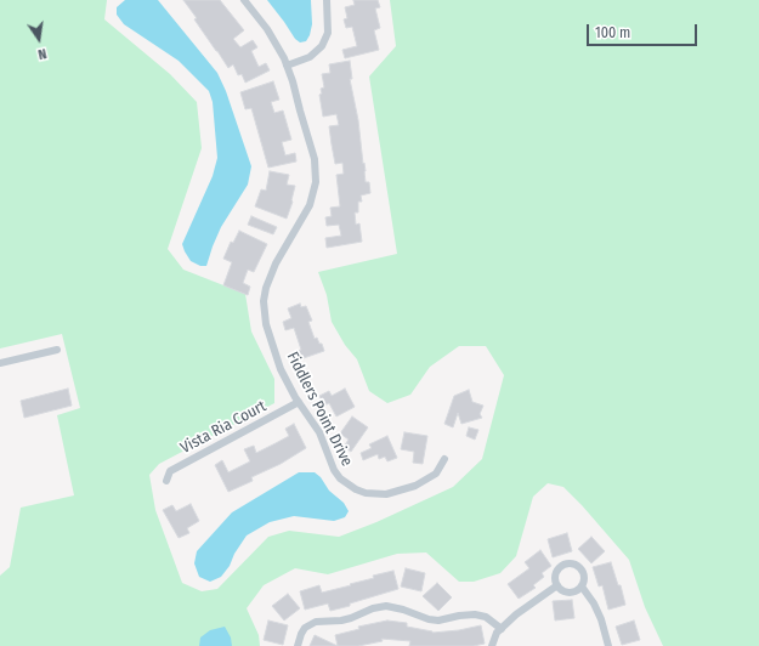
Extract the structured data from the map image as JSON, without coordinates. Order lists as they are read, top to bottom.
{
  "streets": {
    "street": ["Fiddlers Point Drive", "Vista Ria Court"]
  },
  "crossings": [
    ["Fiddlers Point Drive", "Vista Ria Court"]
  ],
  "scale_bar": "100 m",
  "north": "bottom"
}
